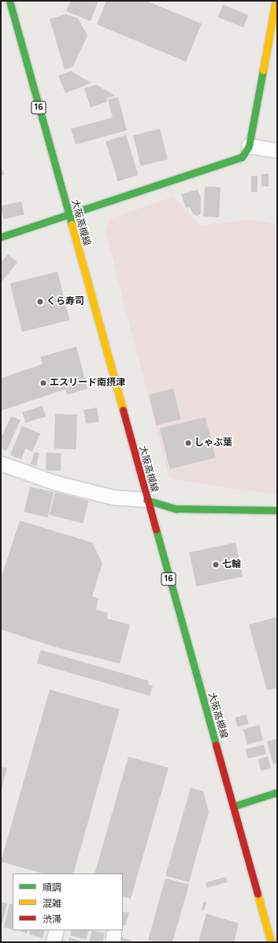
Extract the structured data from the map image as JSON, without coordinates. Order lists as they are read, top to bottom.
{
  "streets": {
    "main road": ["16", "大阪高槻線"]
  },
  "places": [
    "くら寿司",
    "エスリード南摂津",
    "しゃぶ葉",
    "七輪"
  ],
  "legend": ["順調", "混雑", "渋滞"]
}
